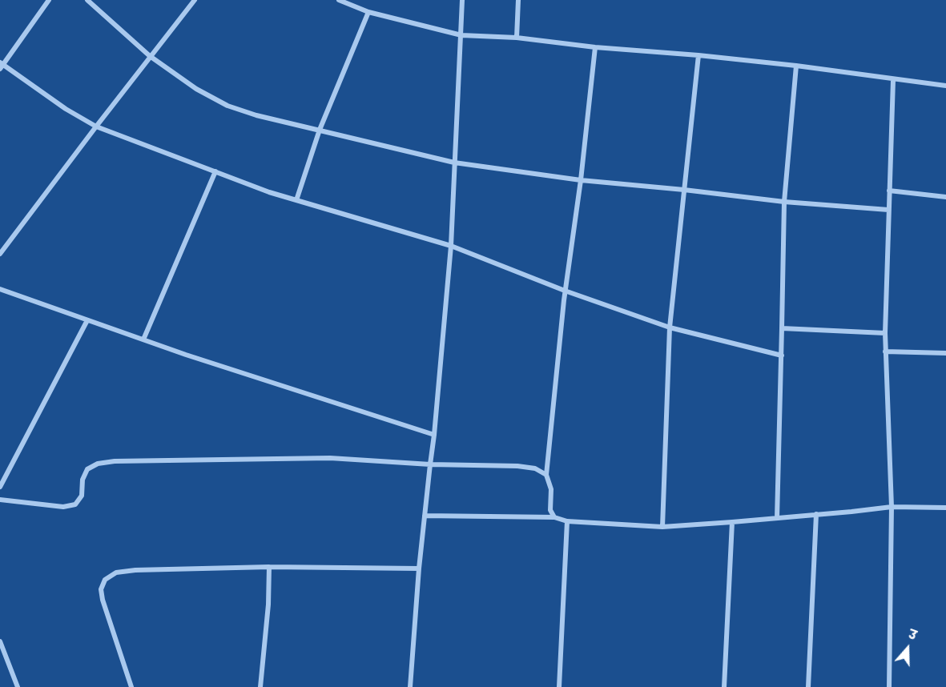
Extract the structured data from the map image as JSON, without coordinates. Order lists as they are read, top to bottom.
{
  "north": "top"
}
